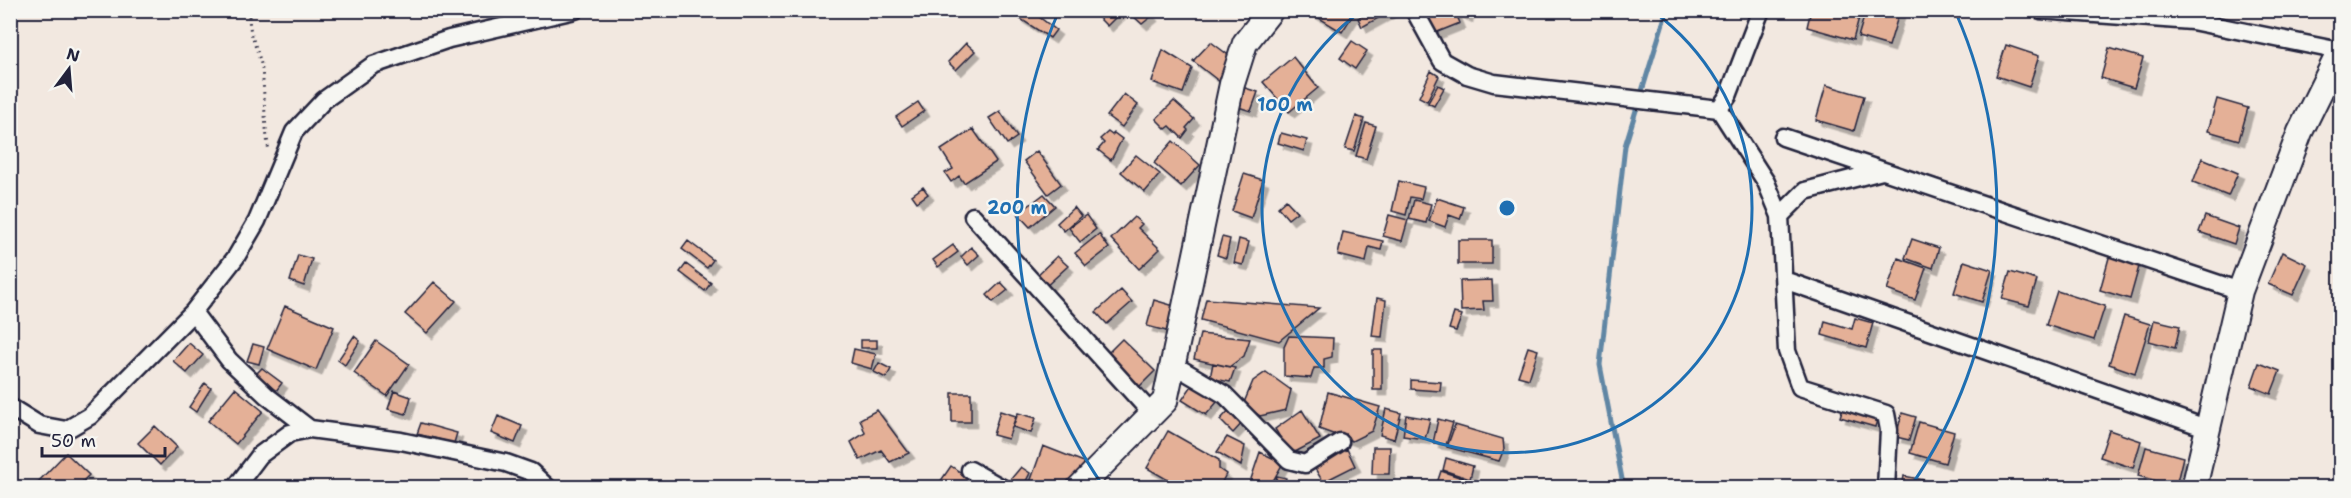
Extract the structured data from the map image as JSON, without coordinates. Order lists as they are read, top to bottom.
{
  "scale_bar": "50 m",
  "north": "top",
  "rings": ["100 m", "200 m"]
}
